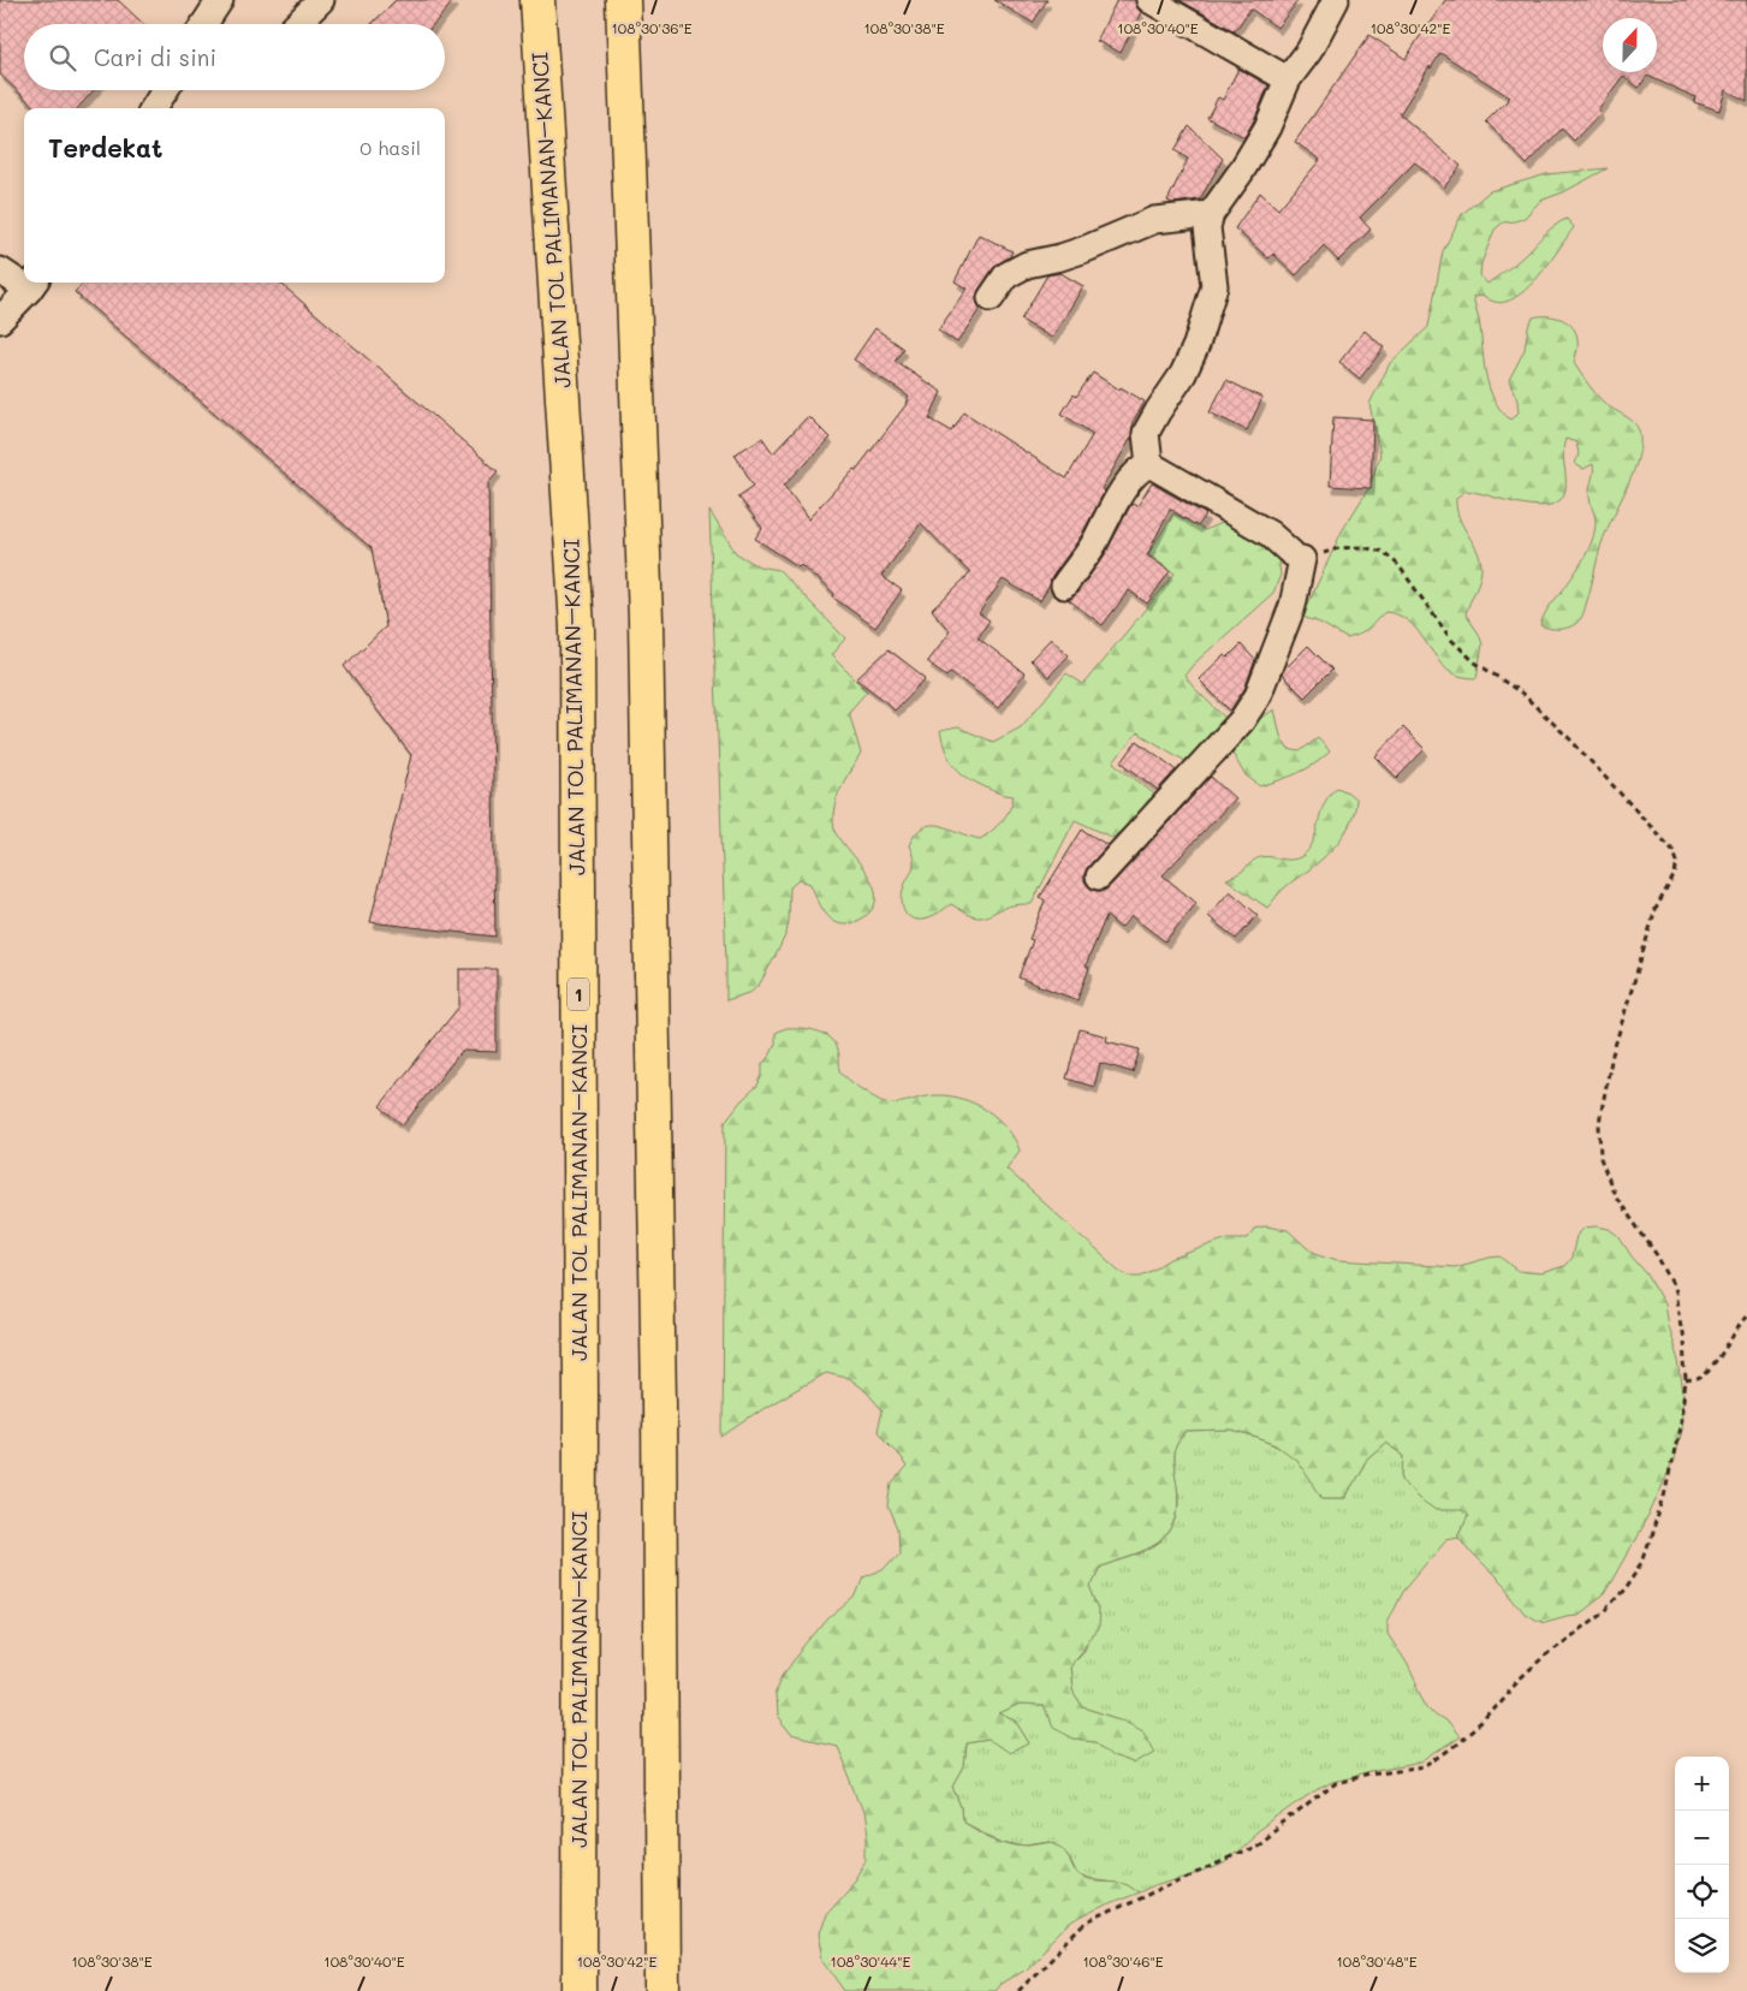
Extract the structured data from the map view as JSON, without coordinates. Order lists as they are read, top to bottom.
{
  "streets": {
    "highway": ["JALAN TOL PALIMANAN–KANCI", "1"]
  },
  "north": "top",
  "page": {
    "search": "Cari di sini",
    "heading": ["Terdekat", "0 hasil"],
    "map_buttons": ["+", "−"]
  },
  "coordinates": [
    "108°30'36\"E",
    "108°30'38\"E",
    "108°30'40\"E",
    "108°30'42\"E",
    "108°30'44\"E",
    "108°30'46\"E",
    "108°30'48\"E"
  ]
}
